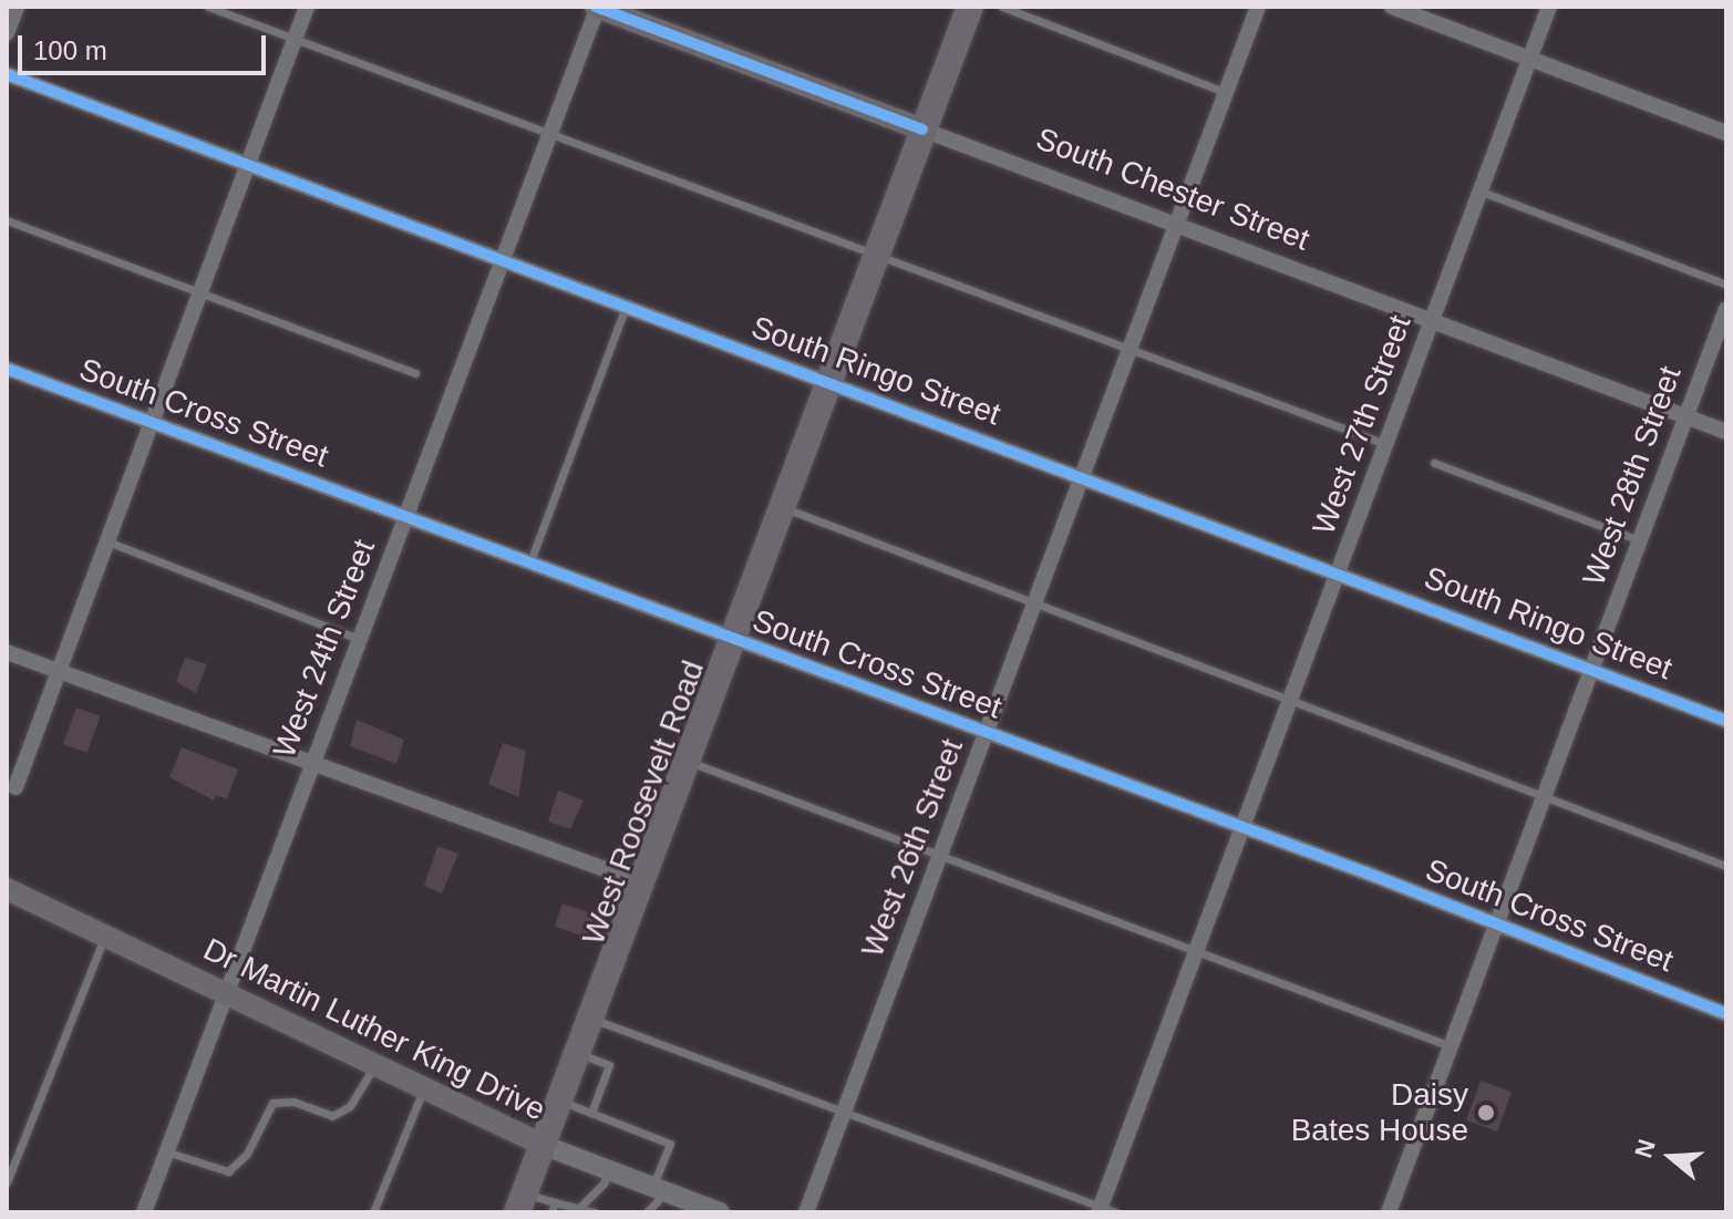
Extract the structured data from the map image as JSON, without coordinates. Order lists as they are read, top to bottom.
{
  "streets": {
    "main road": ["South Chester Street", "West Roosevelt Road", "Dr Martin Luther King Drive"],
    "street": [
      "South Ringo Street",
      "South Cross Street",
      "West 27th Street",
      "West 28th Street",
      "West 24th Street",
      "West 26th Street"
    ]
  },
  "crossings": [
    ["South Chester Street", "West 27th Street"],
    ["South Chester Street", "West 28th Street"],
    ["South Chester Street", "West 24th Street"],
    ["South Chester Street", "West Roosevelt Road"],
    ["South Chester Street", "West 26th Street"],
    ["South Ringo Street", "West 27th Street"],
    ["South Ringo Street", "West 28th Street"],
    ["South Ringo Street", "West 24th Street"],
    ["South Ringo Street", "West Roosevelt Road"],
    ["South Ringo Street", "West 26th Street"],
    ["South Cross Street", "West 27th Street"],
    ["South Cross Street", "West 28th Street"],
    ["South Cross Street", "West 24th Street"],
    ["South Cross Street", "West Roosevelt Road"],
    ["South Cross Street", "West 26th Street"],
    ["West 24th Street", "Dr Martin Luther King Drive"],
    ["West Roosevelt Road", "Dr Martin Luther King Drive"]
  ],
  "places": ["Daisy Bates House"],
  "scale_bar": "100 m",
  "north": "left"
}
